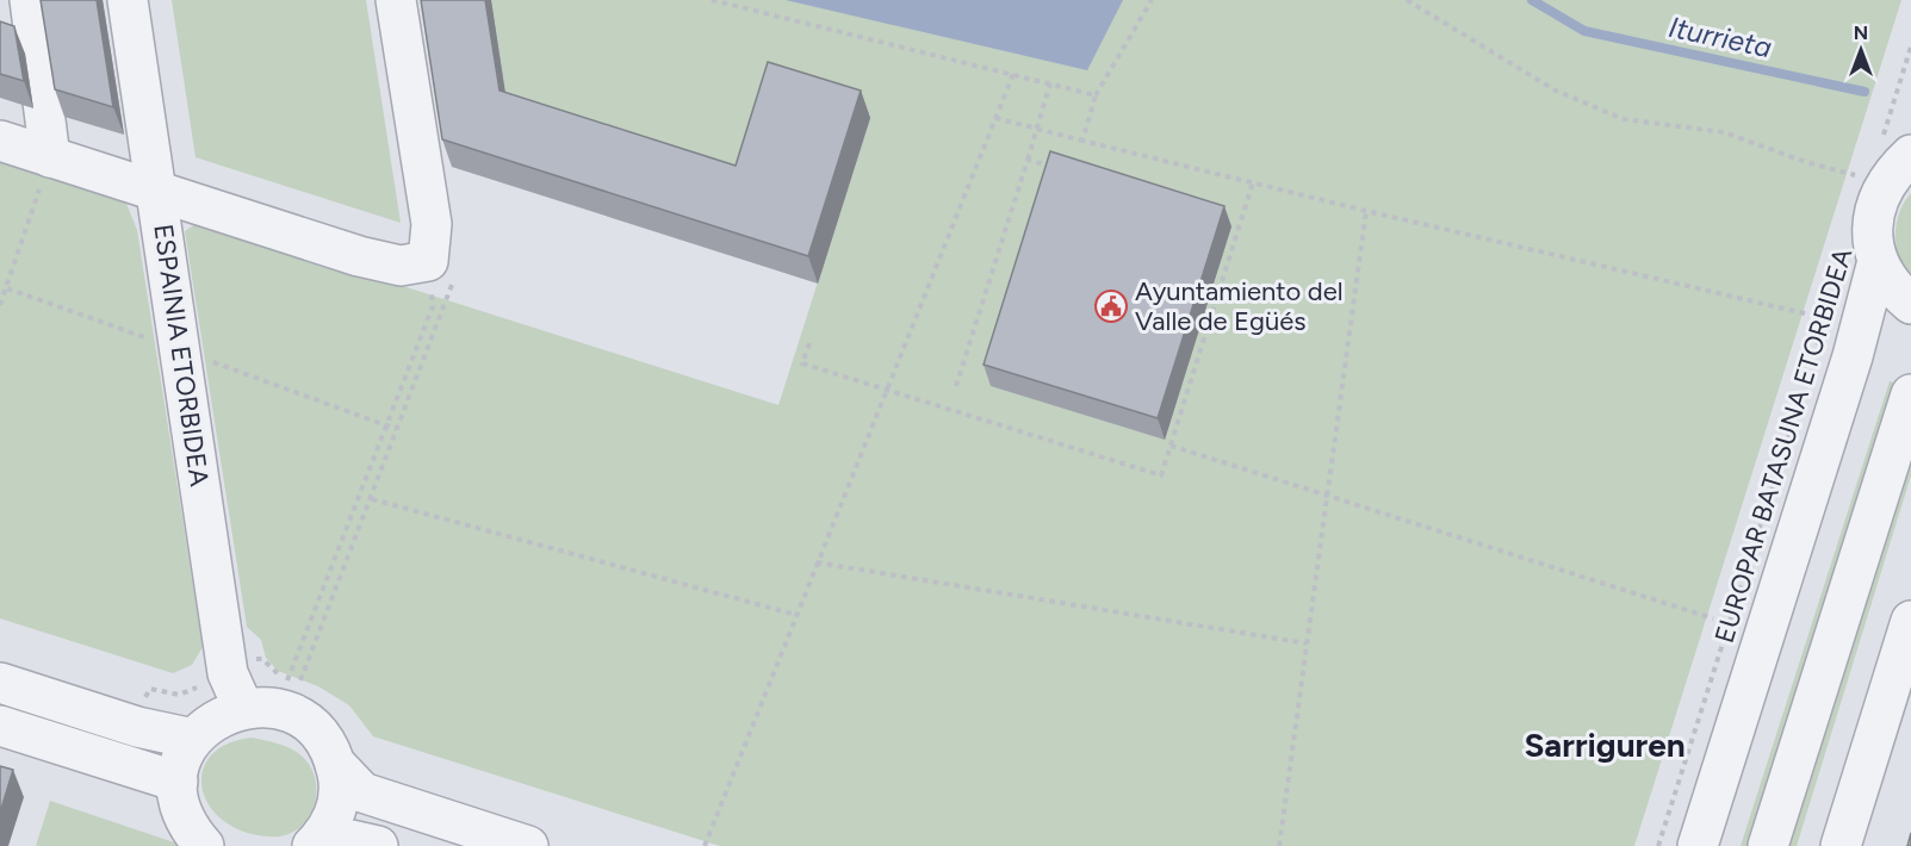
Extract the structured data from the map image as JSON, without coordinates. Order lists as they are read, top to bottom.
{
  "streets": {
    "street": ["ESPAINIA ETORBIDEA", "EUROPAR BATASUNA ETORBIDEA"]
  },
  "districts": ["Sarriguren"],
  "water": ["Iturrieta"],
  "places": {
    "public building": ["Ayuntamiento del Valle de Egüés"]
  },
  "north": "top"
}
